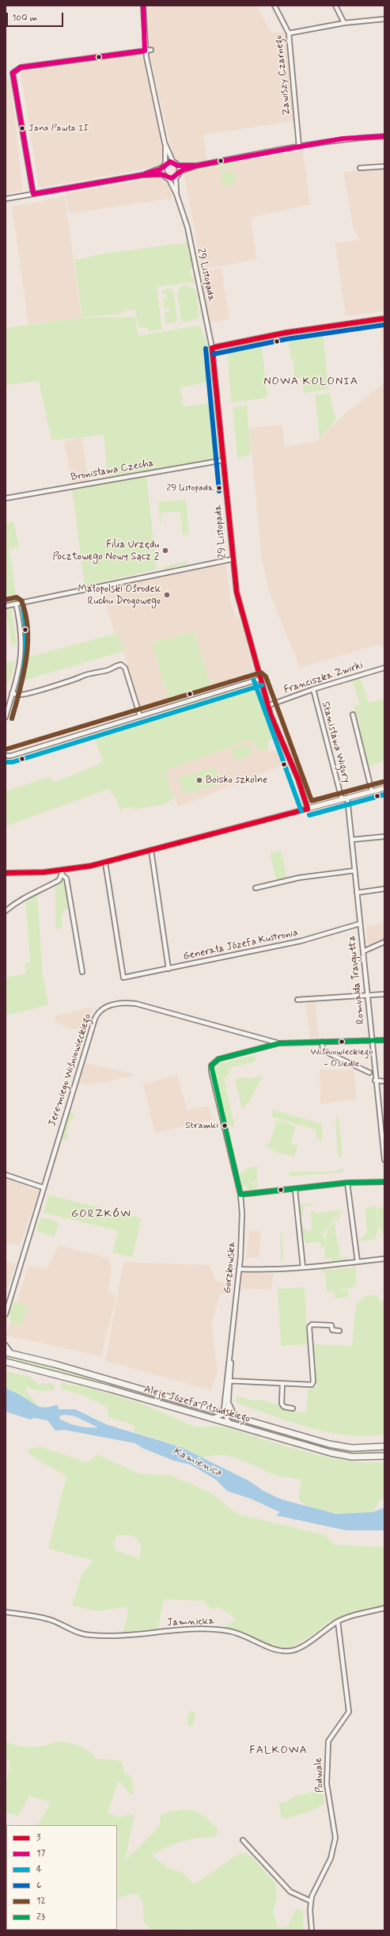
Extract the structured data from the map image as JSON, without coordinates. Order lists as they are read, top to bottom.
{
  "streets": {
    "main road": ["Aleje Józefa Piłsudskiego"],
    "street": [
      "Zawiszy Czarnego",
      "29 Listopada",
      "Bronisława Czecha",
      "Franciszka Żwirki",
      "Stanisława Wigury",
      "Generała Józefa Kustronia",
      "Romualda Traugutta",
      "Jeremiego Wiśniowieckiego",
      "Gorzkowska",
      "Jamnicka",
      "Podwale"
    ]
  },
  "crossings": [
    ["29 Listopada", "Bronisława Czecha"],
    ["29 Listopada", "Franciszka Żwirki"],
    ["Franciszka Żwirki", "Stanisława Wigury"],
    ["Generała Józefa Kustronia", "Romualda Traugutta"],
    ["Jeremiego Wiśniowieckiego", "Gorzkowska"],
    ["Gorzkowska", "Aleje Józefa Piłsudskiego"],
    ["Jamnicka", "Podwale"]
  ],
  "districts": ["NOWA KOLONIA", "GORZKÓW", "FALKOWA"],
  "water": ["Kamienica"],
  "places": [
    "Jana Pawła II",
    "29 listopada",
    "Filia Urzędu Pocztowego Nowy Sącz 2",
    "Małopolski Ośrodek Ruchu Drogowego",
    "Boisko szkolne",
    "Wiśniowieckiego - Osiedle",
    "Stramki"
  ],
  "lines": [
    "transit line 17",
    "transit line 3",
    "transit line 6",
    "transit line 12",
    "transit line 4",
    "transit line 23"
  ],
  "legend": [
    "3",
    "17",
    "4",
    "6",
    "12",
    "23"
  ],
  "scale_bar": "100 m"
}
